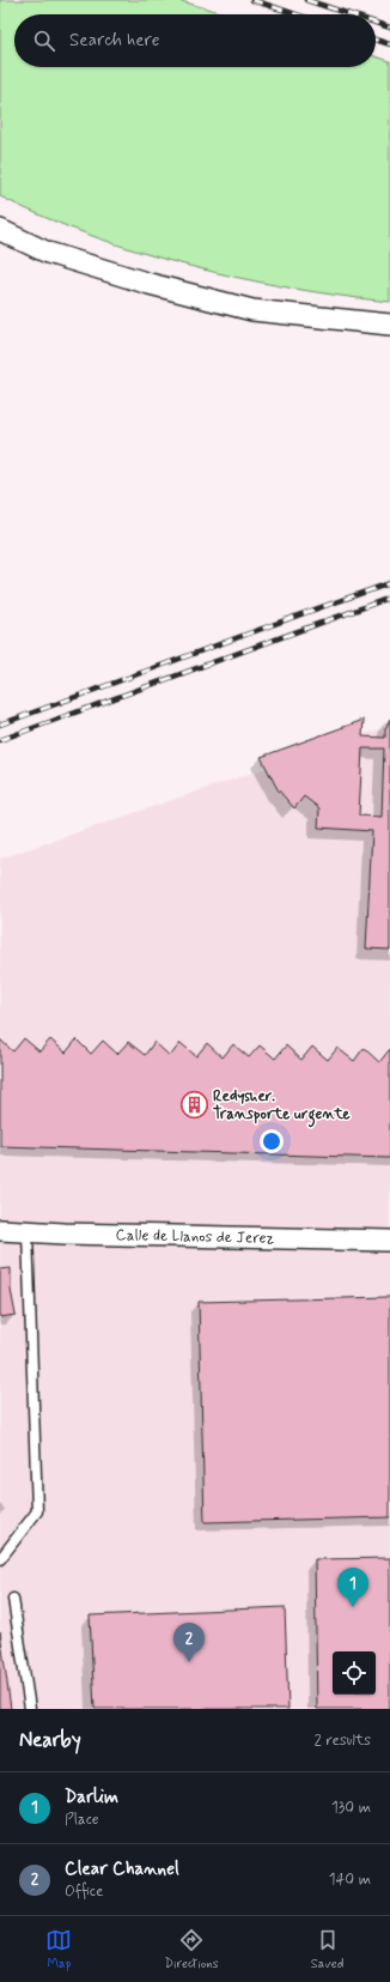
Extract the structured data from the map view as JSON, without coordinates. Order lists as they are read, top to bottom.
{
  "streets": {
    "street": ["Calle de Llanos de Jerez"]
  },
  "places": {
    "building": ["Redysher. Transporte urgente"]
  },
  "page": {
    "search": "Search here",
    "pins": ["1", "2"],
    "heading": ["Nearby", "2 results"],
    "list": [
      {
        "mark": "1",
        "name": "Darlim",
        "note": "Place",
        "value": "130 m"
      },
      {
        "mark": "2",
        "name": "Clear Channel",
        "note": "Office",
        "value": "140 m"
      }
    ],
    "nav": ["Map", "Directions", "Saved"]
  }
}
